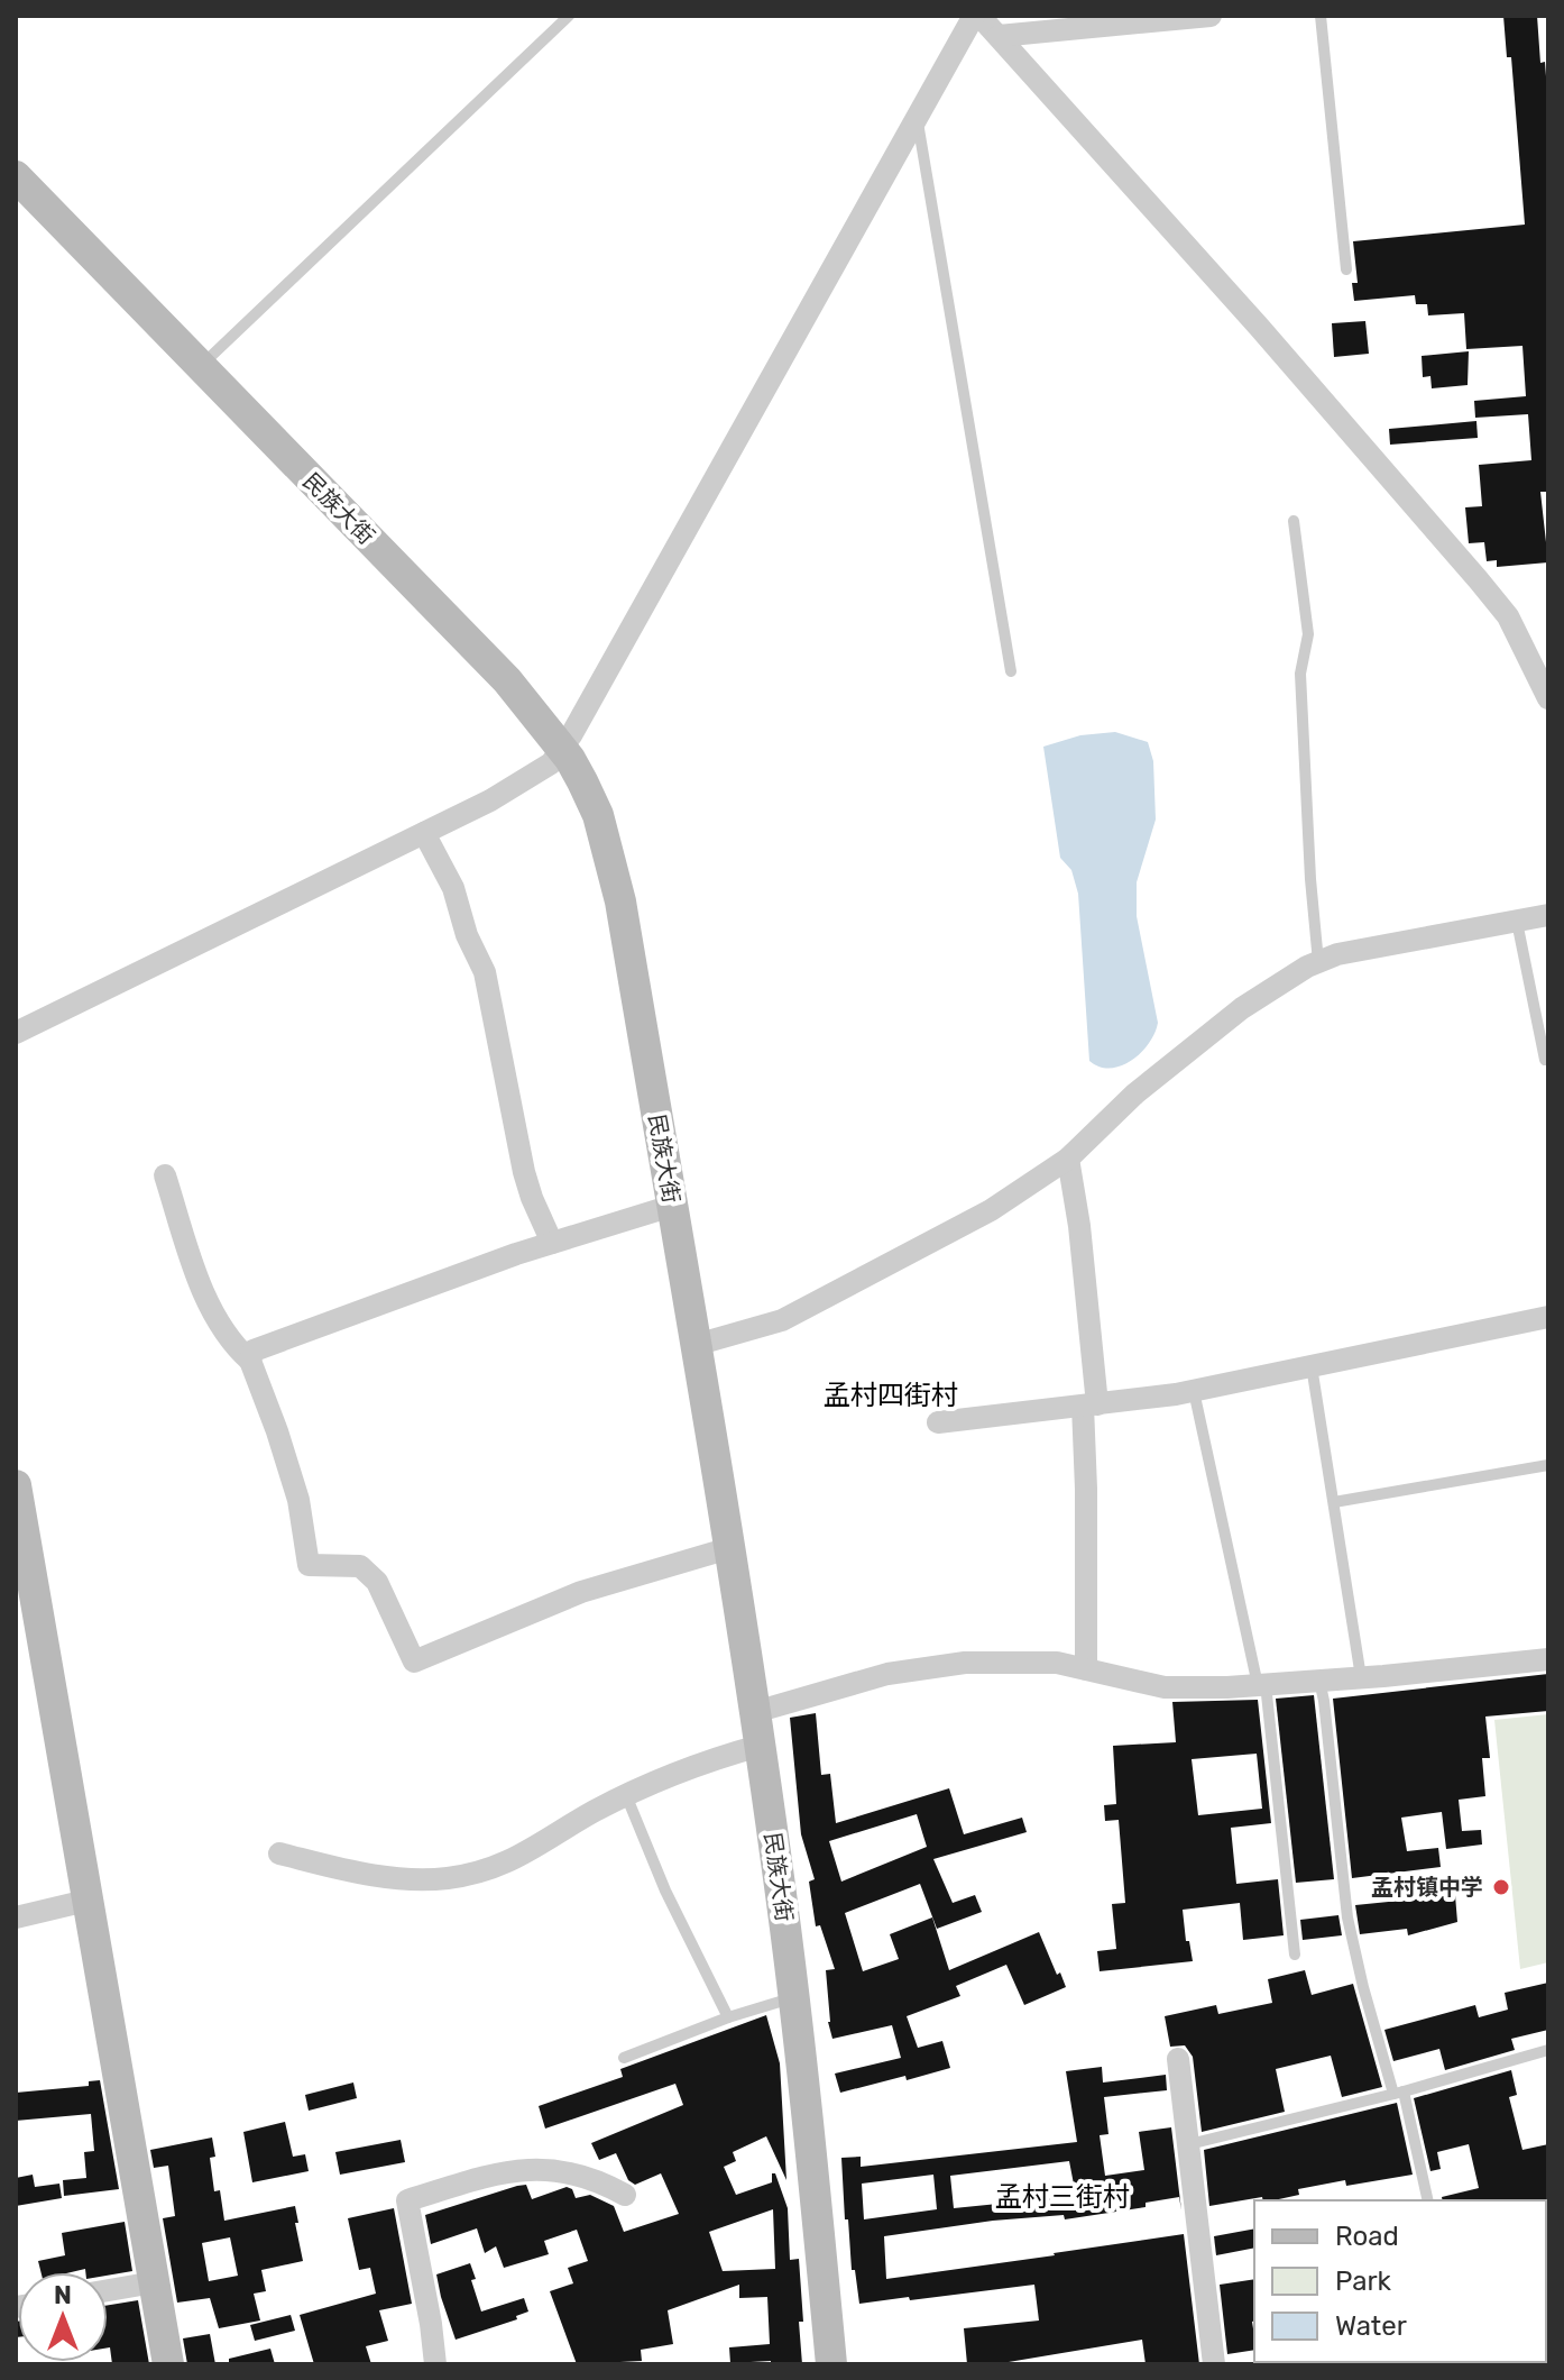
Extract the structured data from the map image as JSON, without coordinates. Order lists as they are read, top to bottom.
{
  "streets": {
    "main road": ["民族大街"]
  },
  "districts": ["孟村四街村", "孟村三街村"],
  "places": ["孟村镇中学"],
  "legend": ["Road", "Park", "Water"],
  "north": "top"
}
